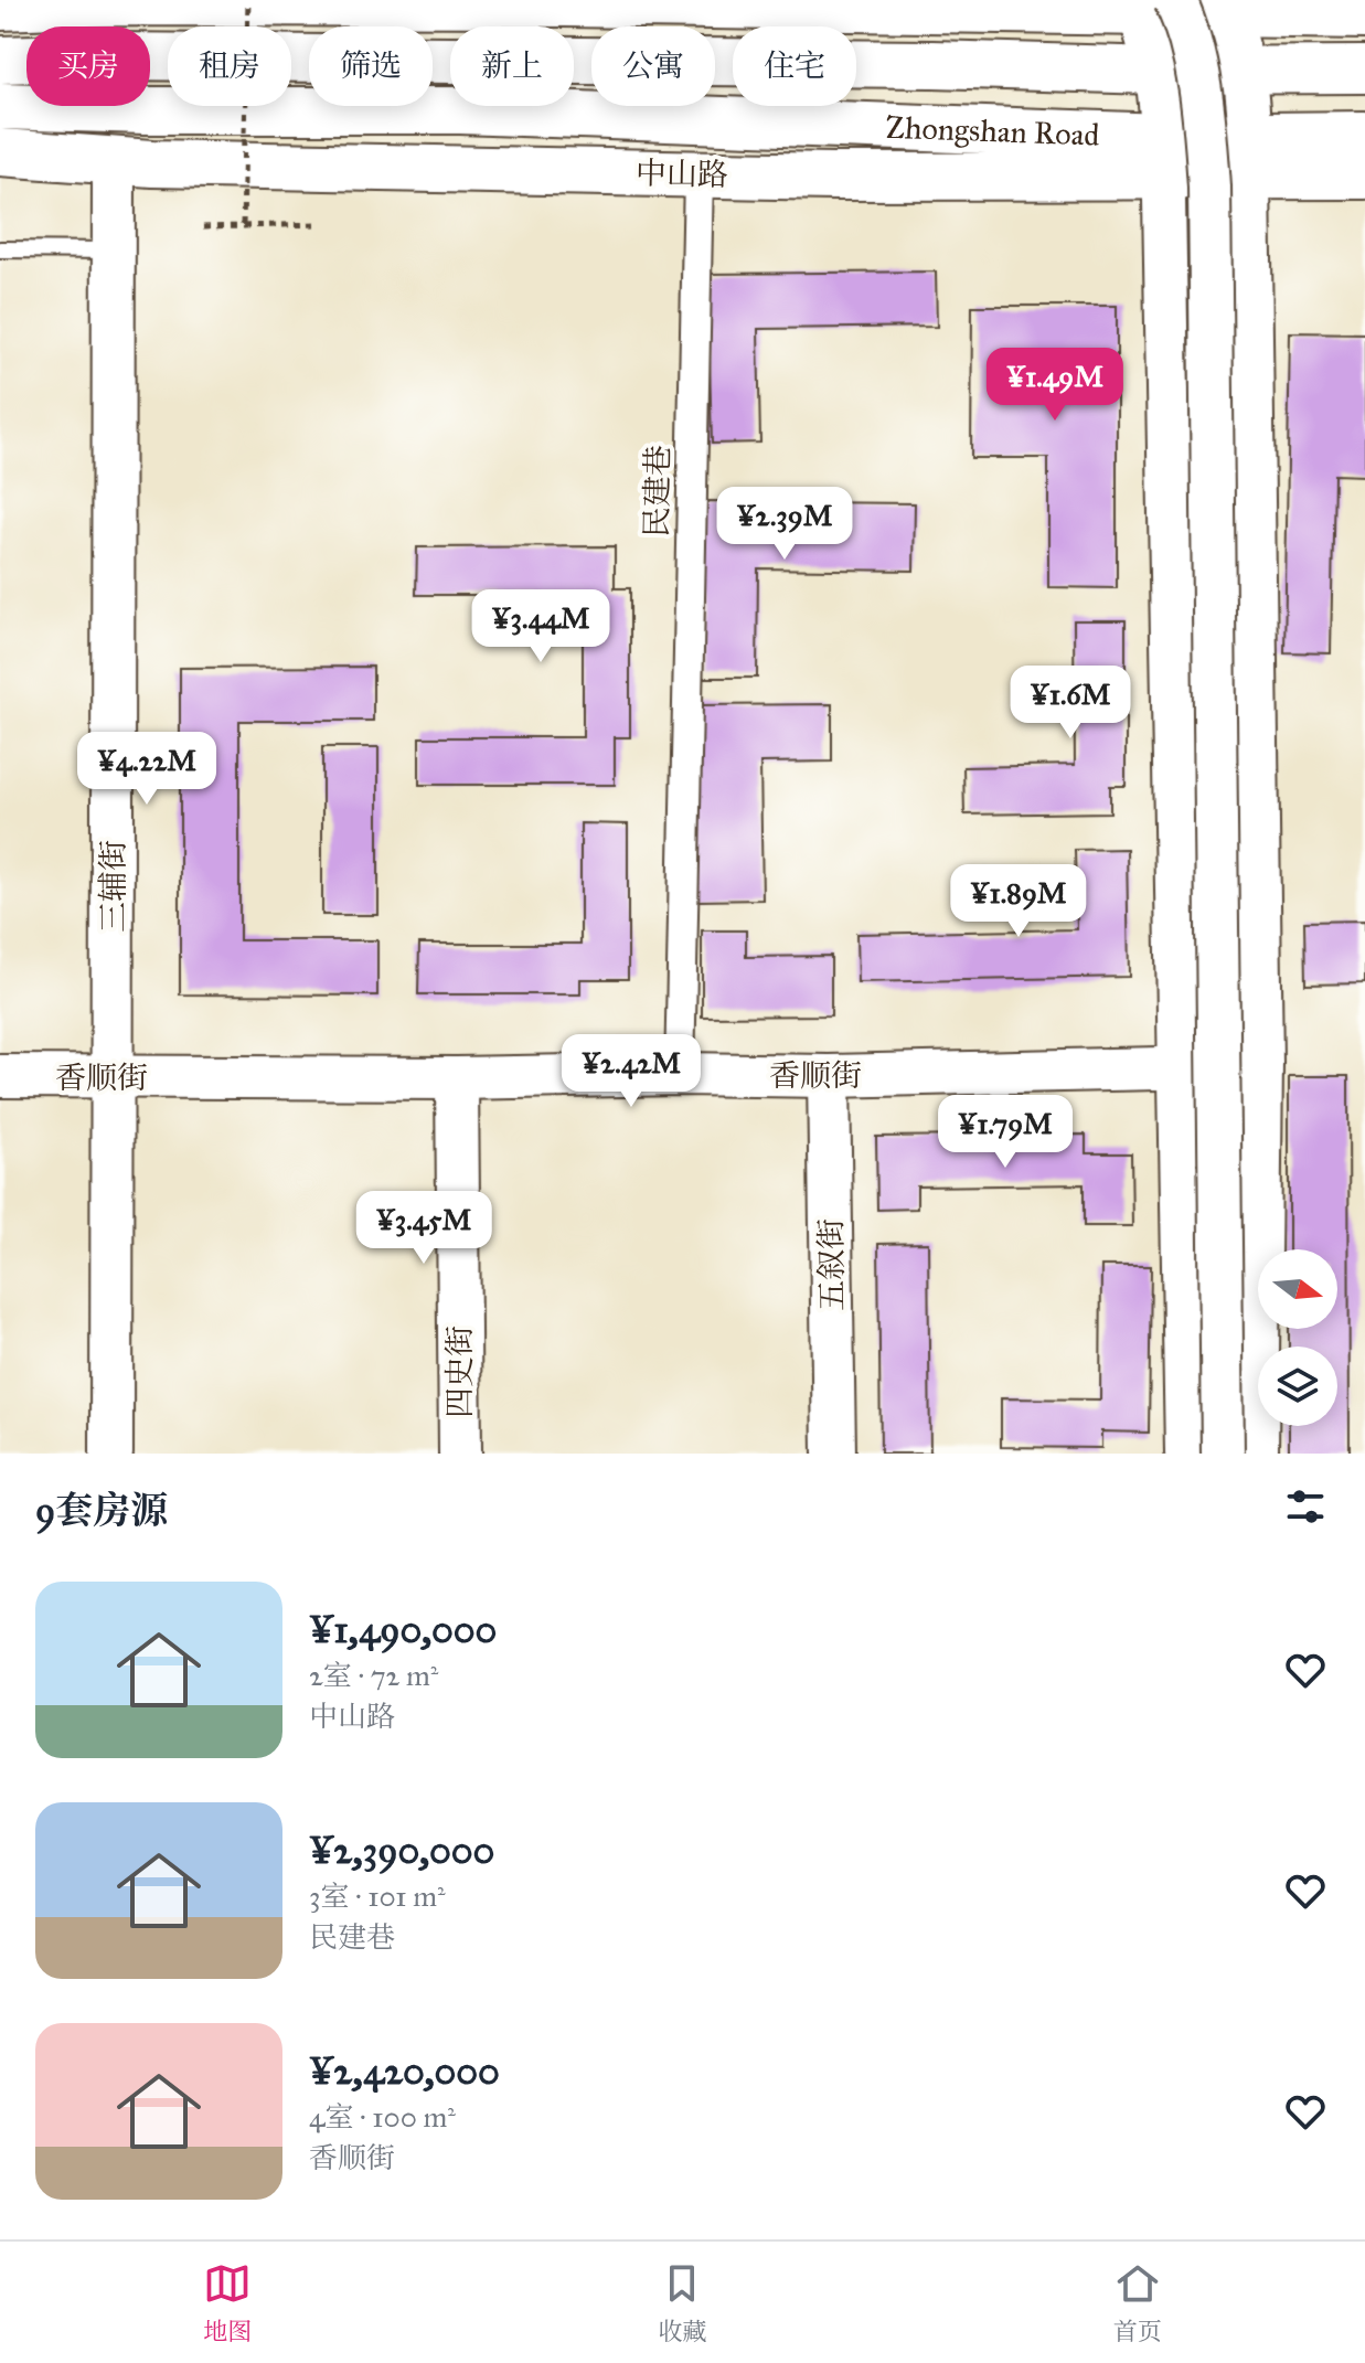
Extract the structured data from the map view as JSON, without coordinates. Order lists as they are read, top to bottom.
{
  "streets": {
    "main road": ["Zhongshan Road", "中山路"],
    "street": [
      "民建巷",
      "三辅街",
      "香顺街",
      "五叙街",
      "四史街"
    ]
  },
  "crossings": [
    ["Zhongshan Road", "中山路"],
    ["中山路", "民建巷"],
    ["中山路", "三辅街"],
    ["民建巷", "香顺街"],
    ["三辅街", "香顺街"],
    ["香顺街", "五叙街"],
    ["香顺街", "四史街"]
  ],
  "north": "right",
  "page": {
    "chip": [
      "买房",
      "租房",
      "筛选",
      "新上",
      "公寓",
      "住宅"
    ],
    "price": [
      "¥1.49M",
      "¥2.39M",
      "¥3.44M",
      "¥1.6M",
      "¥4.22M",
      "¥1.89M",
      "¥2.42M",
      "¥1.79M",
      "¥3.45M"
    ],
    "heading": "9套房源",
    "list": [
      {
        "name": "¥1,490,000",
        "note": "2室 · 72 m² · 中山路"
      },
      {
        "name": "¥2,390,000",
        "note": "3室 · 101 m² · 民建巷"
      },
      {
        "name": "¥2,420,000",
        "note": "4室 · 100 m² · 香顺街"
      }
    ],
    "tabs": ["地图", "收藏", "首页"]
  }
}
